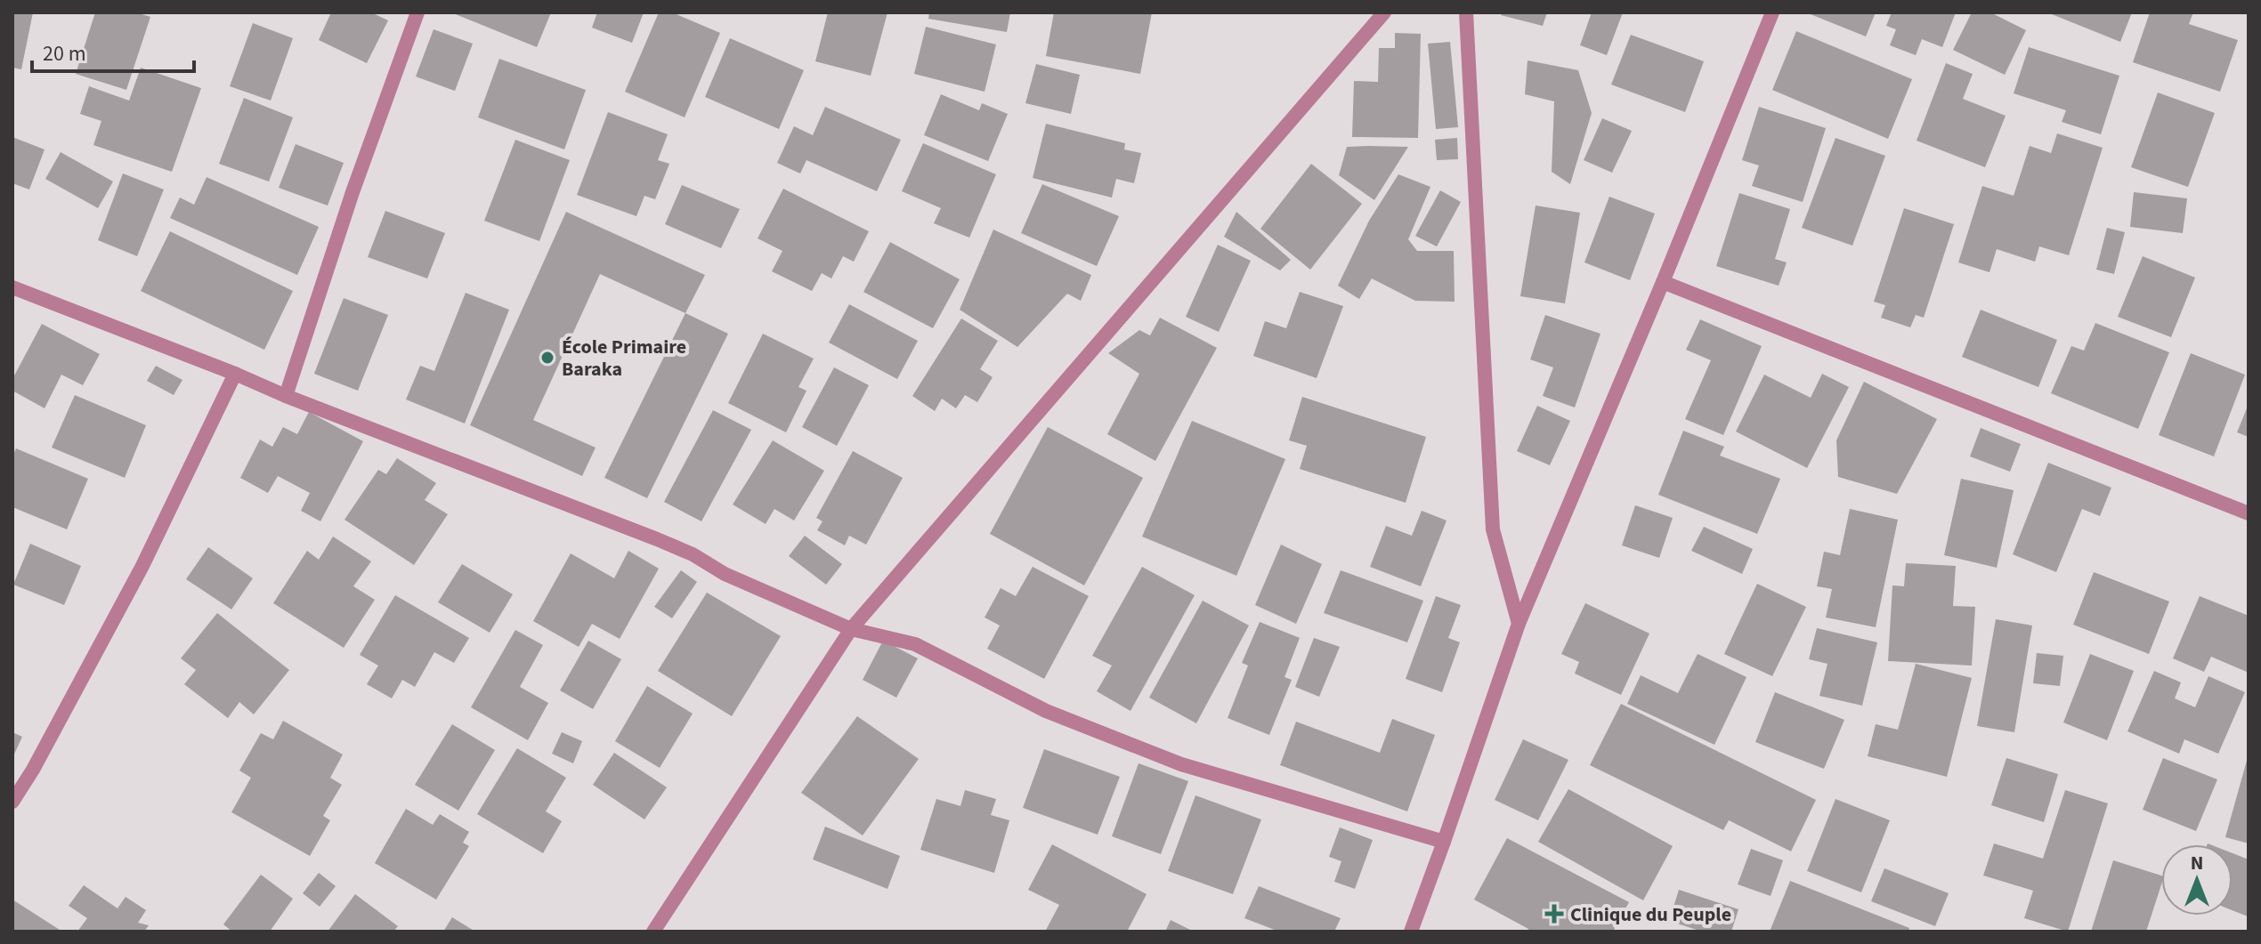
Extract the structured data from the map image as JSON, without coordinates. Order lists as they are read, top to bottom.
{
  "places": {
    "other": ["École Primaire Baraka"],
    "health": ["Clinique du Peuple"]
  },
  "scale_bar": "20 m",
  "north": "top"
}
